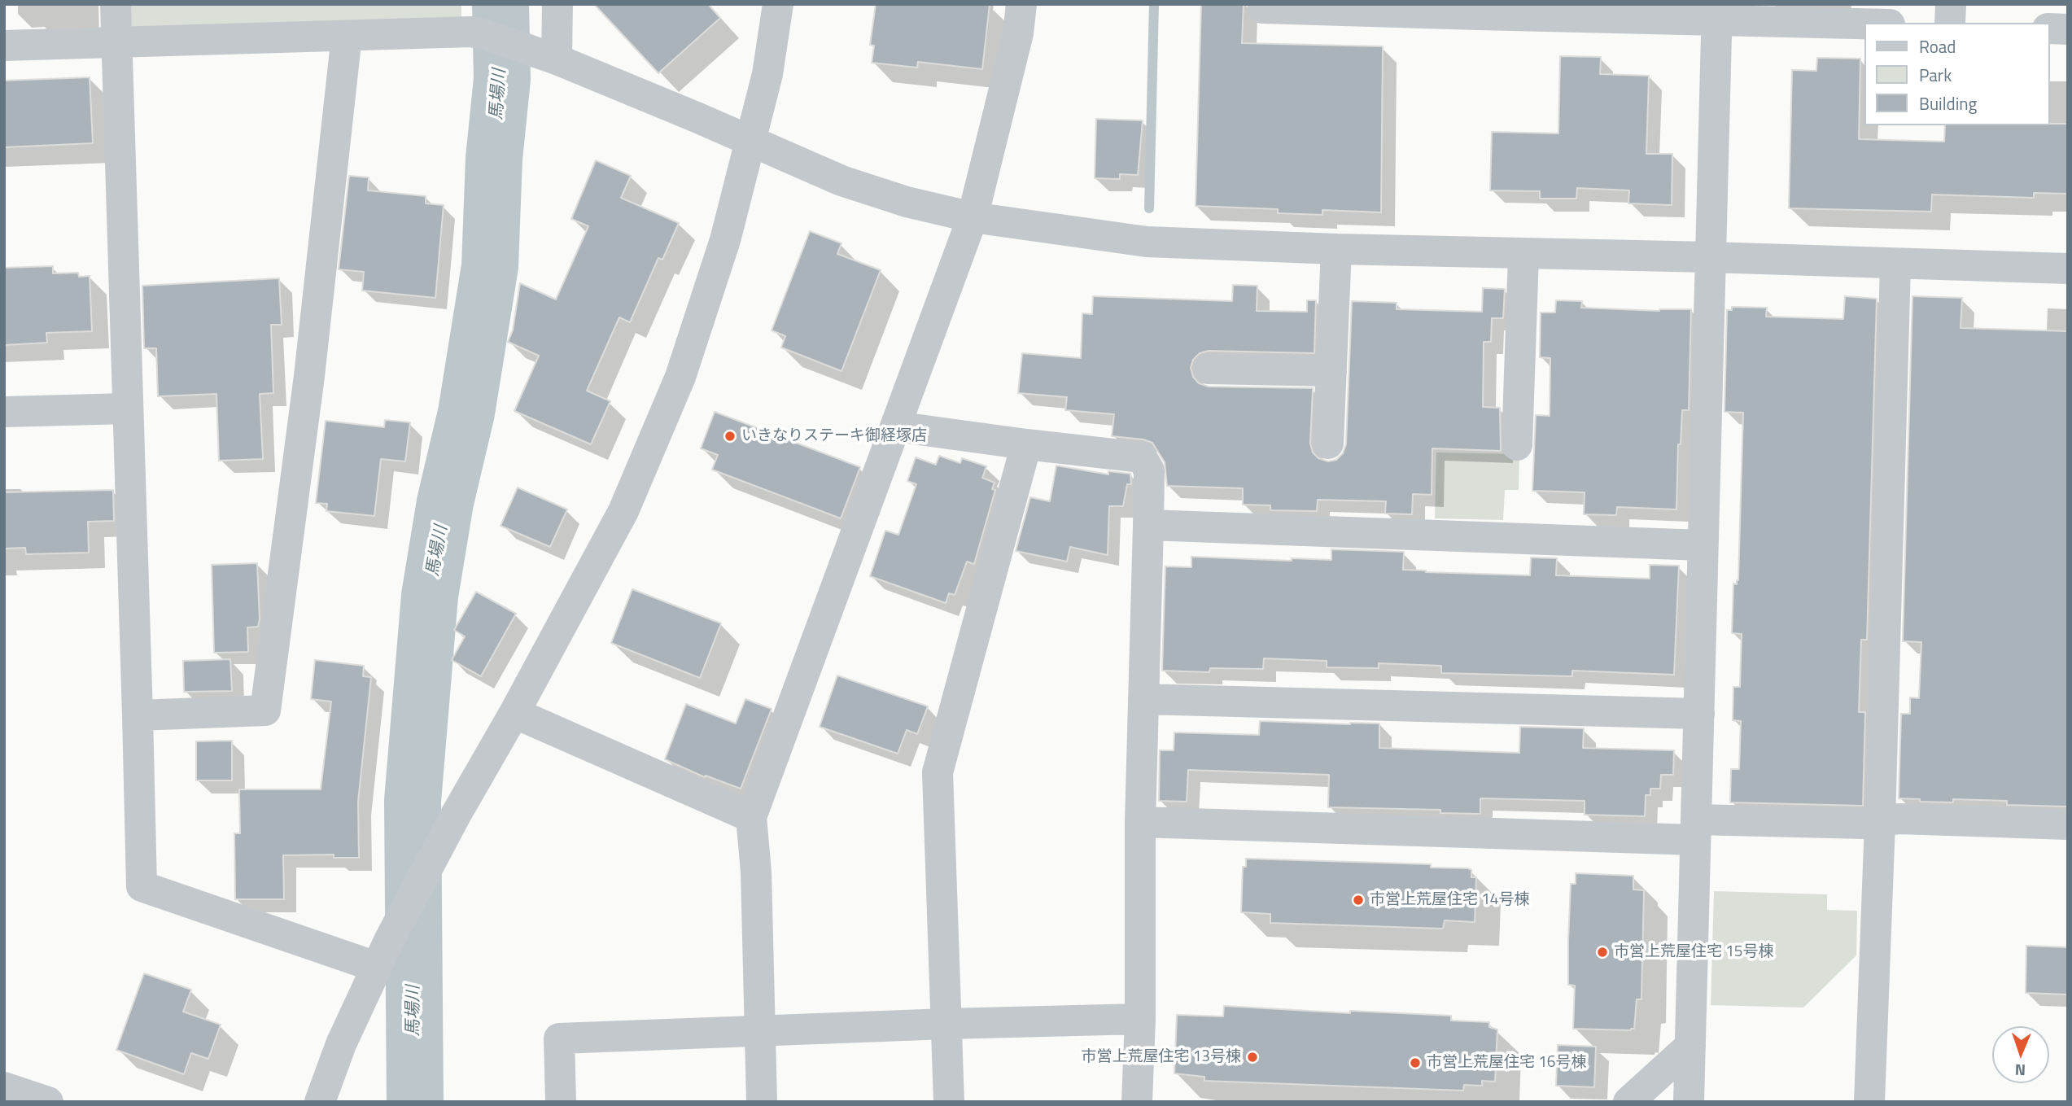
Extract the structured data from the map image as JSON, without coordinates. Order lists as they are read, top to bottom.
{
  "water": ["馬場川"],
  "places": [
    "いきなりステーキ御経塚店",
    "市営上荒屋住宅 14号棟",
    "市営上荒屋住宅 15号棟",
    "市営上荒屋住宅 13号棟",
    "市営上荒屋住宅 16号棟"
  ],
  "legend": ["Road", "Park", "Building"],
  "north": "bottom"
}
